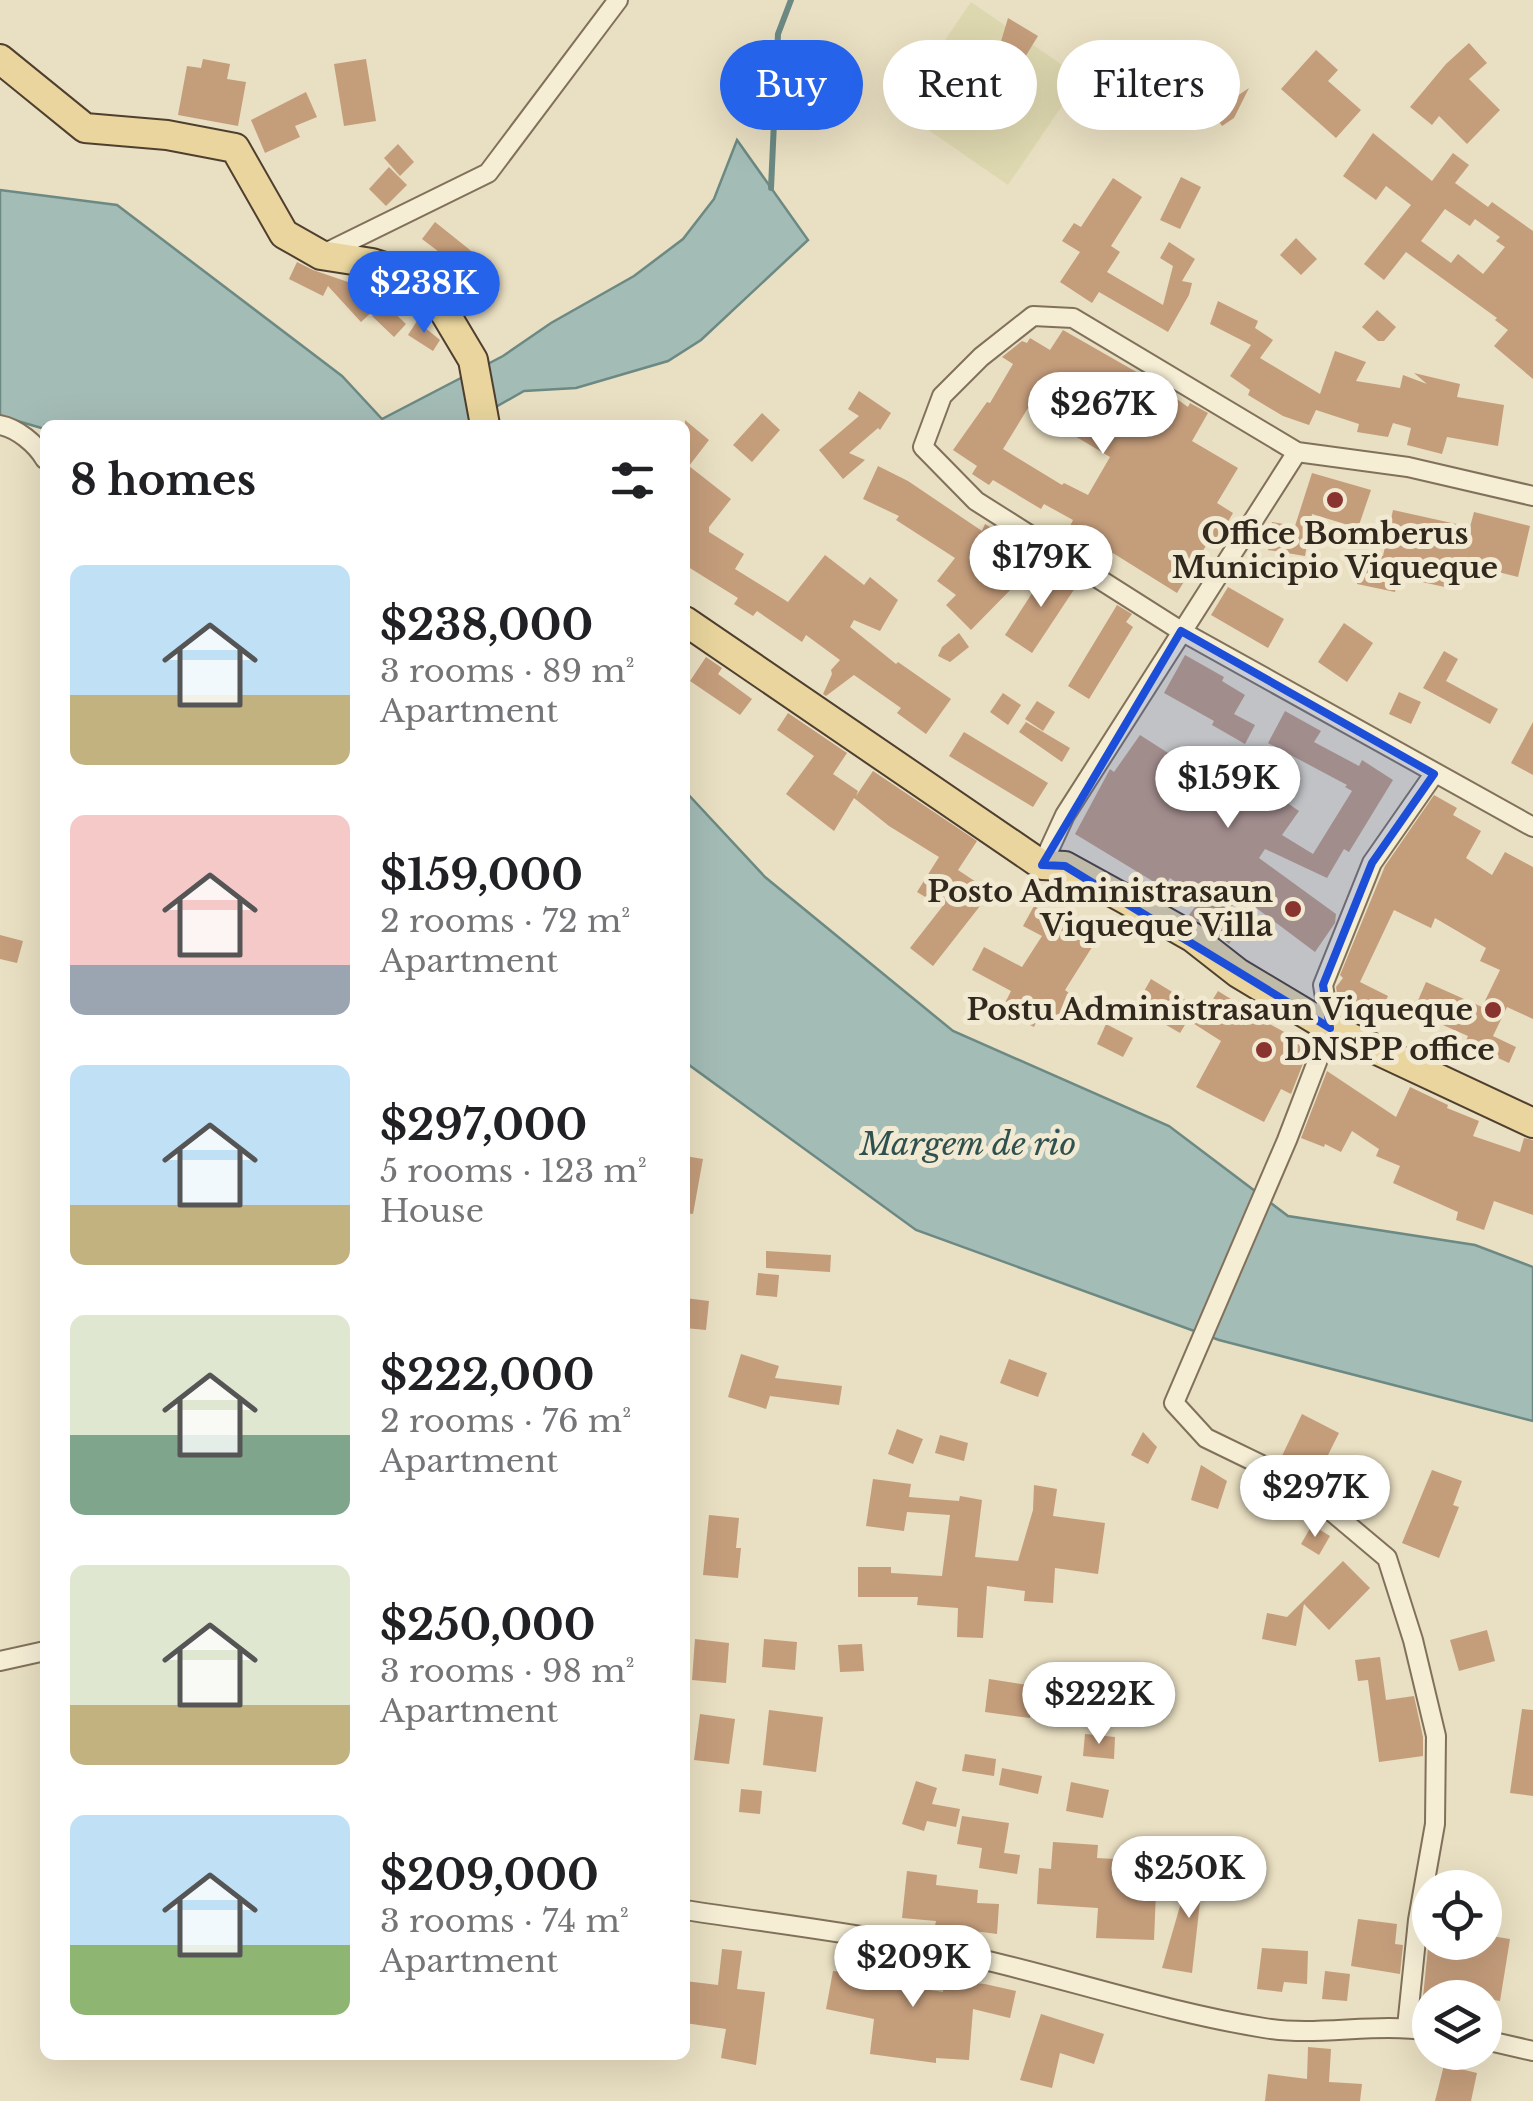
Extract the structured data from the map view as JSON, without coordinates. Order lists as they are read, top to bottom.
{
  "water": ["Margem de rio"],
  "places": [
    "Office Bomberus Municipio Viqueque",
    "Posto Administrasaun Viqueque Villa",
    "Postu Administrasaun Viqueque",
    "DNSPP office"
  ],
  "page": {
    "chip": ["Buy", "Rent", "Filters"],
    "price": [
      "$238K",
      "$267K",
      "$179K",
      "$159K",
      "$297K",
      "$222K",
      "$250K",
      "$209K"
    ],
    "heading": "8 homes",
    "list": [
      {
        "name": "$238,000",
        "note": "3 rooms · 89 m² · Apartment"
      },
      {
        "name": "$159,000",
        "note": "2 rooms · 72 m² · Apartment"
      },
      {
        "name": "$297,000",
        "note": "5 rooms · 123 m² · House"
      },
      {
        "name": "$222,000",
        "note": "2 rooms · 76 m² · Apartment"
      },
      {
        "name": "$250,000",
        "note": "3 rooms · 98 m² · Apartment"
      },
      {
        "name": "$209,000",
        "note": "3 rooms · 74 m² · Apartment"
      }
    ]
  }
}
